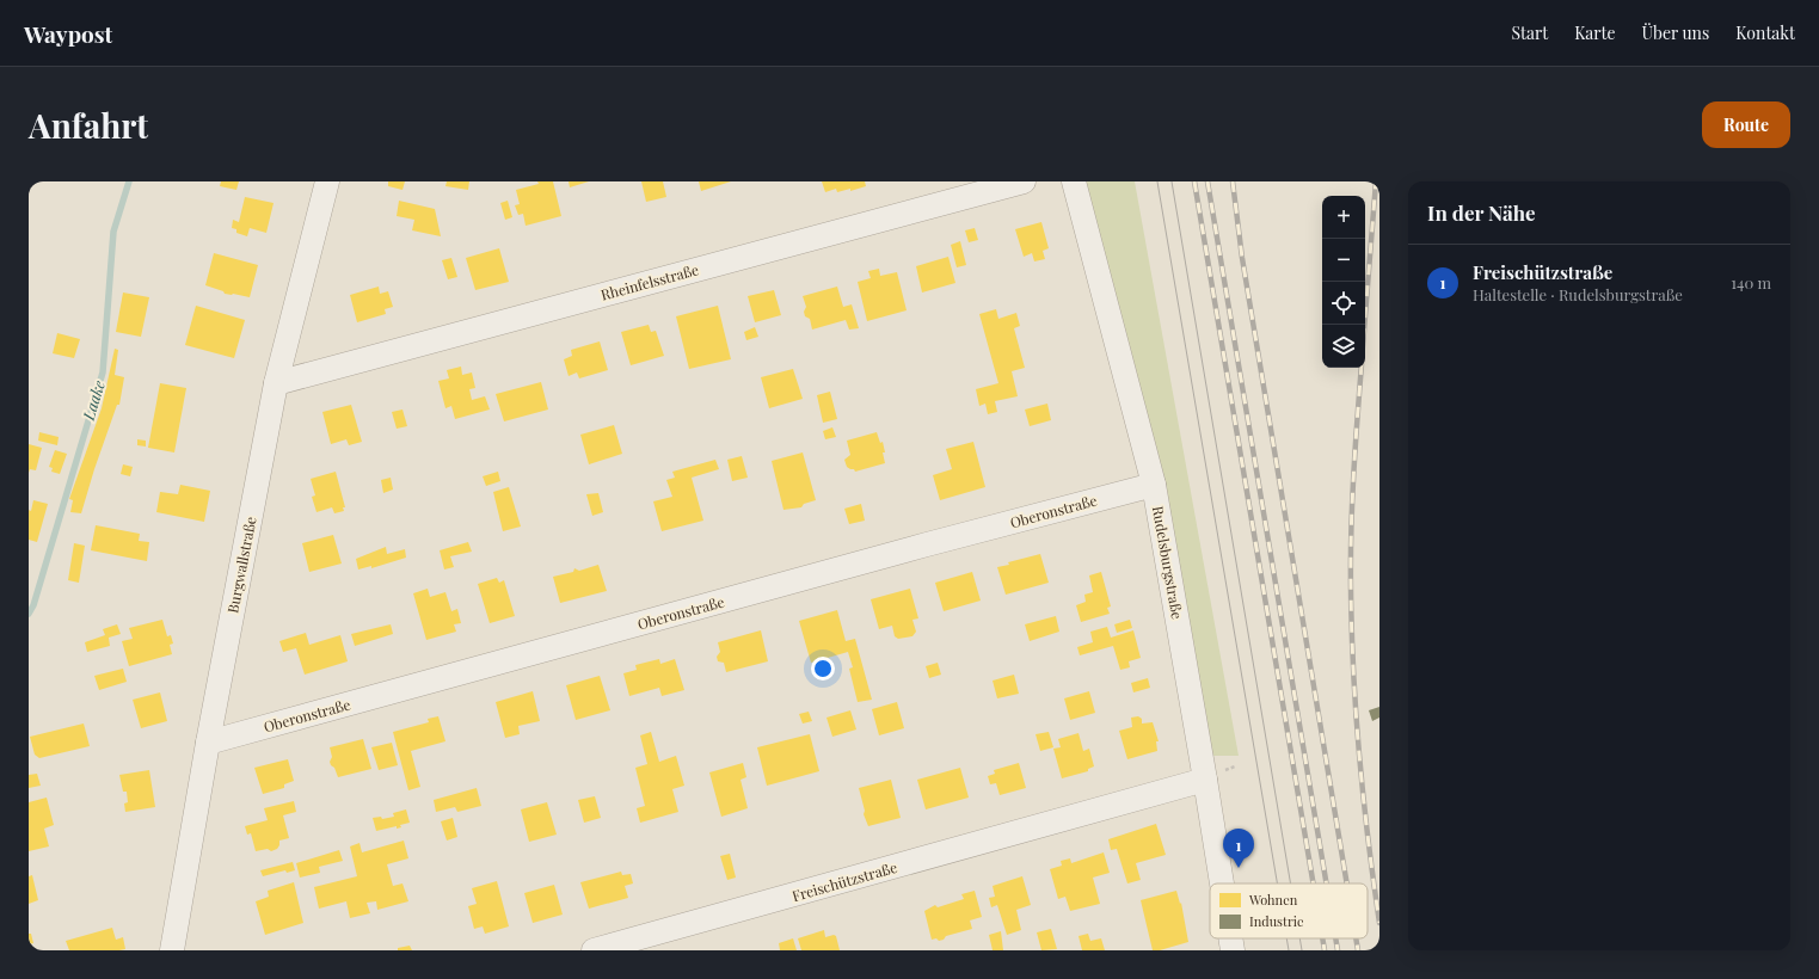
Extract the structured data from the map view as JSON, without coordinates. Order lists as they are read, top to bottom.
{
  "streets": {
    "street": [
      "Rheinfelsstraße",
      "Oberonstraße",
      "Rudelsburgstraße",
      "Burgwallstraße",
      "Freischützstraße"
    ]
  },
  "crossings": [
    ["Rheinfelsstraße", "Burgwallstraße"],
    ["Oberonstraße", "Rudelsburgstraße"],
    ["Oberonstraße", "Burgwallstraße"],
    ["Rudelsburgstraße", "Freischützstraße"]
  ],
  "water": ["Laake"],
  "legend": ["Wohnen", "Industrie"],
  "page": {
    "header": "Waypost",
    "nav": [
      "Start",
      "Karte",
      "Über uns",
      "Kontakt"
    ],
    "buttons": "Route",
    "title": "Anfahrt",
    "heading": "In der Nähe",
    "map_buttons": ["+", "−"],
    "list": [
      {
        "mark": "1",
        "name": "Freischützstraße",
        "note": "Haltestelle · Rudelsburgstraße",
        "value": "140 m"
      }
    ],
    "pins": "1"
  }
}
